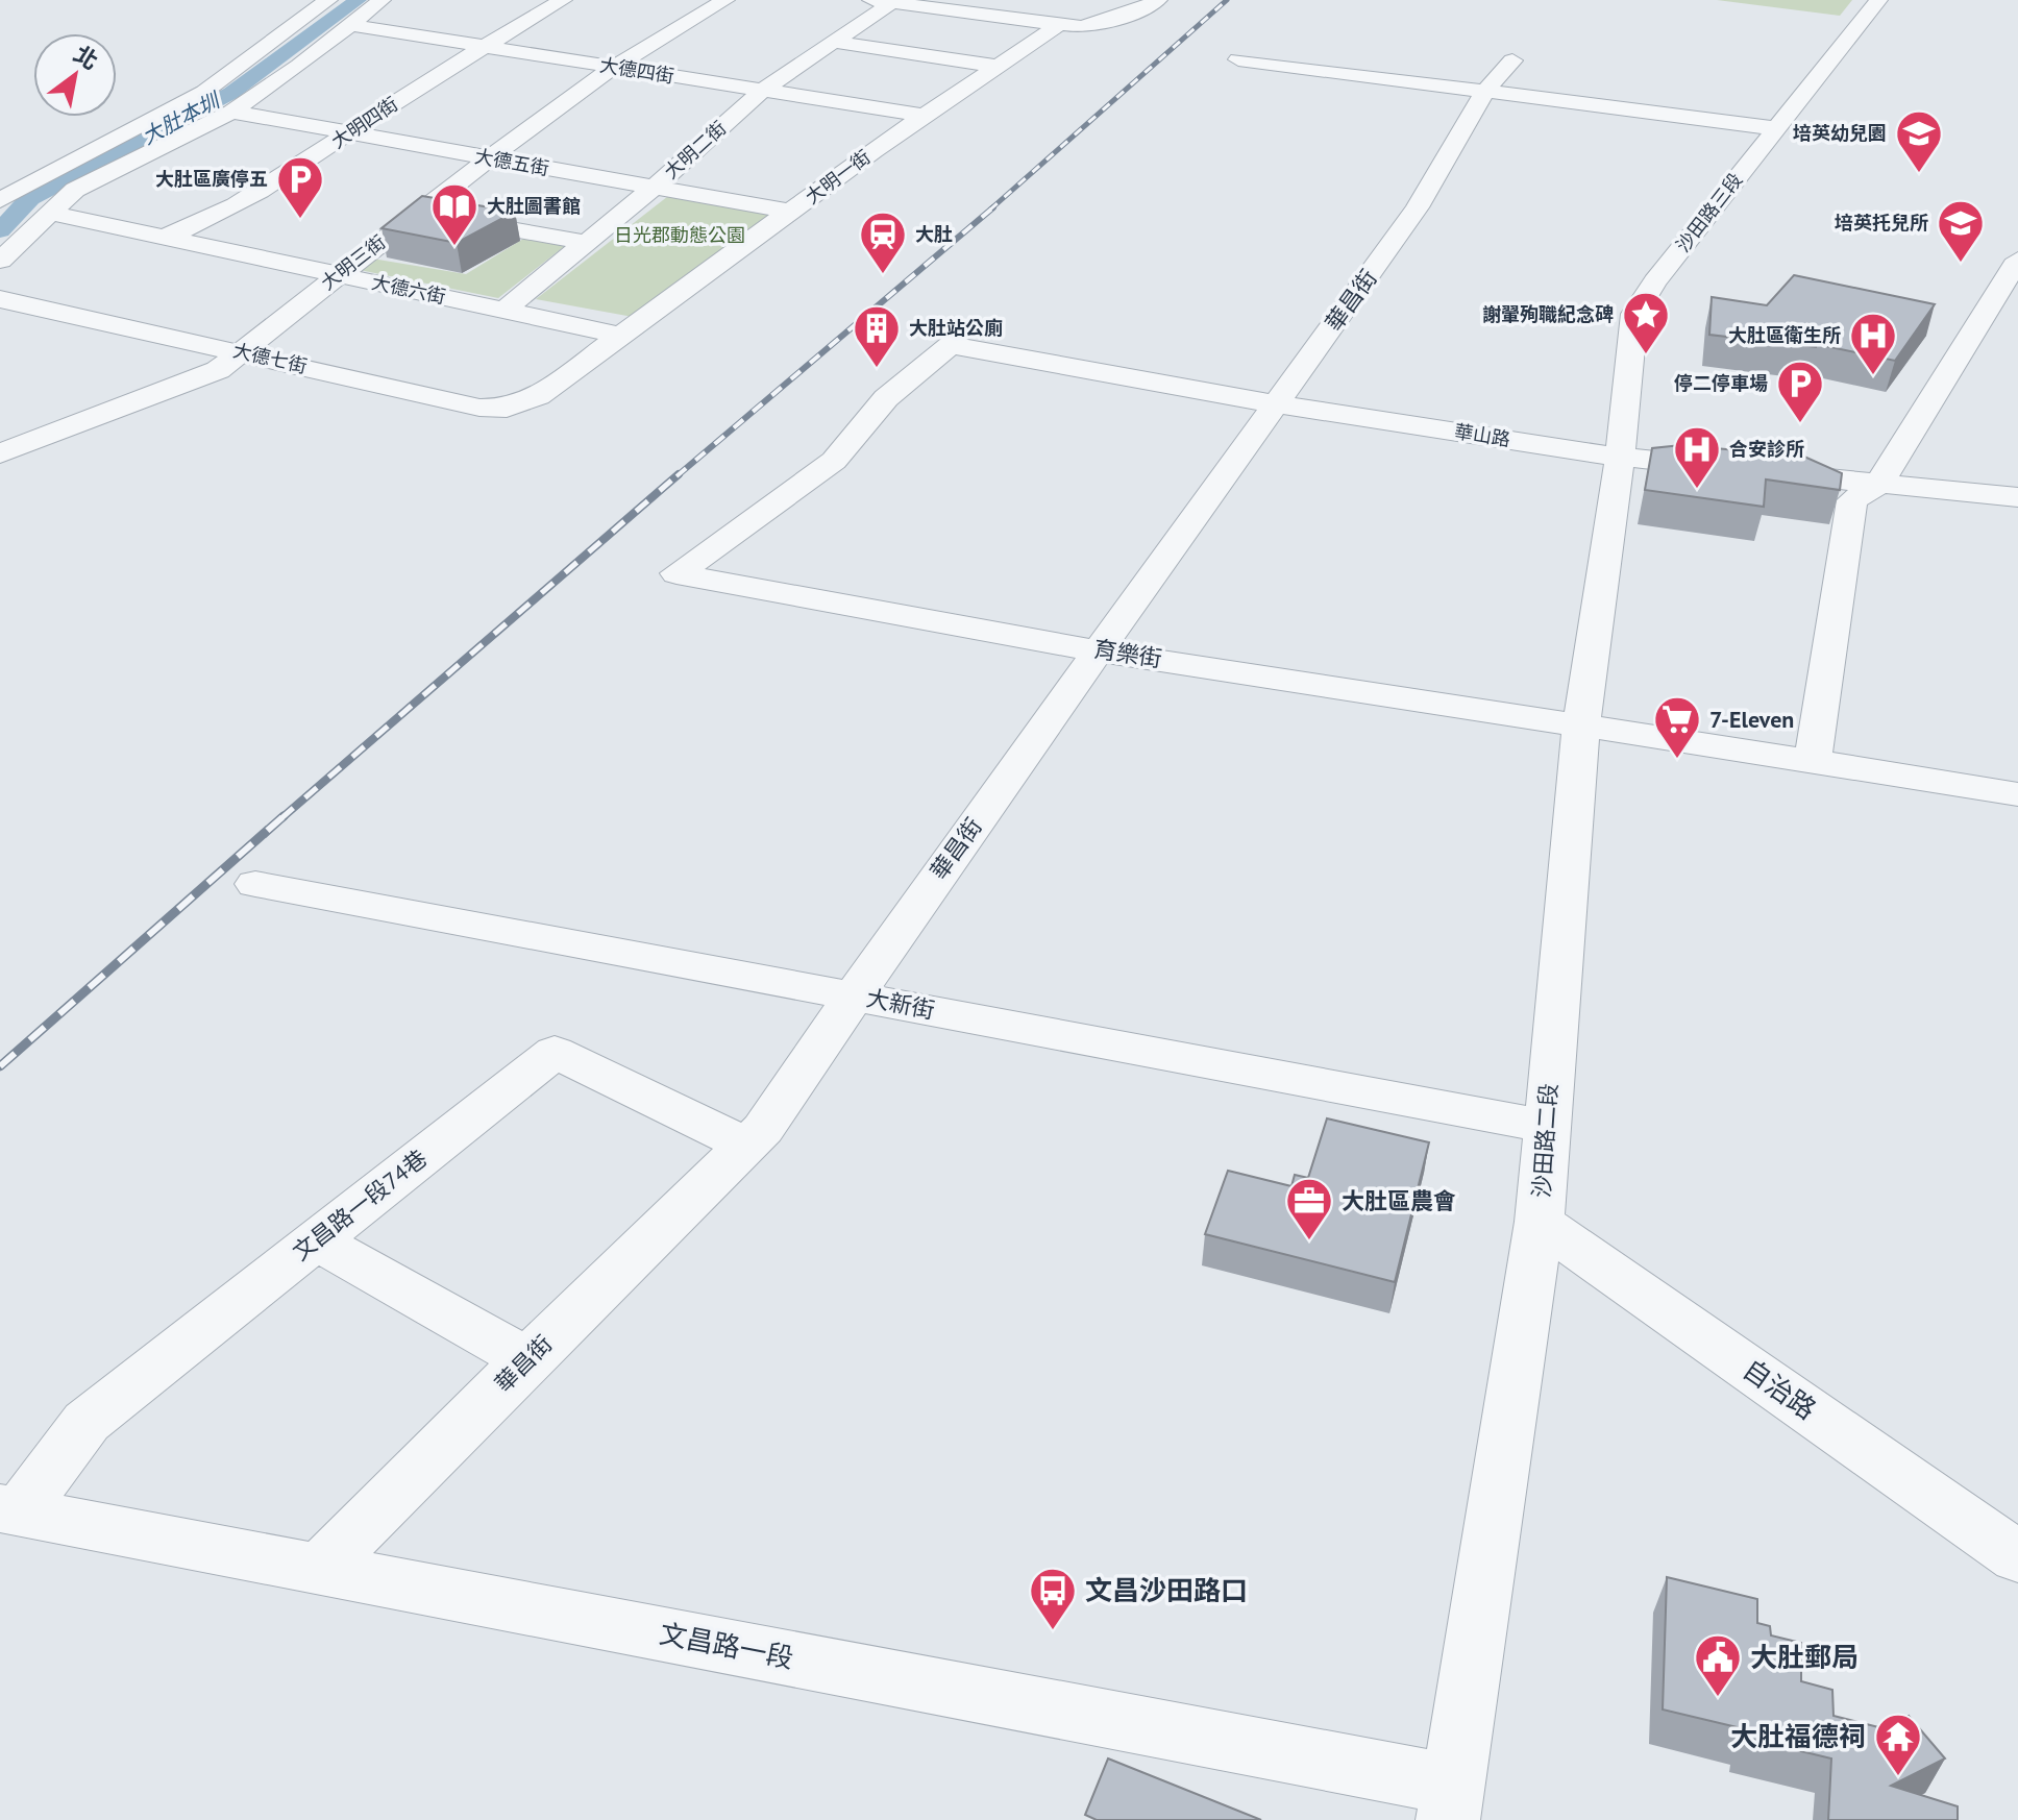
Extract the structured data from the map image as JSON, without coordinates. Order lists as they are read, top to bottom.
{
  "streets": {
    "street": [
      "大德四街",
      "大明四街",
      "大明二街",
      "大德五街",
      "大明一街",
      "沙田路三段",
      "大明三街",
      "大德六街",
      "華昌街",
      "大德七街",
      "華山路",
      "育樂街",
      "大新街",
      "沙田路二段",
      "文昌路一段74巷",
      "自治路",
      "文昌路一段"
    ]
  },
  "crossings": [
    ["大德四街", "大明四街"],
    ["大德四街", "大明二街"],
    ["大德四街", "大明一街"],
    ["大德四街", "大明三街"],
    ["大明四街", "大德五街"],
    ["大明四街", "大德六街"],
    ["大明二街", "大德五街"],
    ["大明二街", "大德六街"],
    ["大德五街", "大明一街"],
    ["大德五街", "大明三街"],
    ["大明一街", "大德六街"],
    ["大明一街", "大德七街"],
    ["沙田路三段", "華山路"],
    ["沙田路三段", "沙田路二段"],
    ["大明三街", "大德六街"],
    ["大明三街", "大德七街"],
    ["華昌街", "華山路"],
    ["華昌街", "育樂街"],
    ["華昌街", "大新街"],
    ["華昌街", "文昌路一段74巷"],
    ["華昌街", "文昌路一段"],
    ["華山路", "育樂街"],
    ["華山路", "沙田路二段"],
    ["育樂街", "沙田路二段"],
    ["大新街", "沙田路二段"],
    ["沙田路二段", "自治路"],
    ["沙田路二段", "文昌路一段"],
    ["文昌路一段74巷", "文昌路一段"]
  ],
  "water": ["大肚本圳"],
  "parks": ["日光郡動態公園"],
  "places": {
    "school or university": ["培英幼兒園", "培英托兒所"],
    "parking": ["大肚區廣停五", "停二停車場"],
    "library": ["大肚圖書館"],
    "station": ["大肚"],
    "place": ["謝翬殉職紀念碑"],
    "building": ["大肚站公廁"],
    "hospital": ["大肚區衛生所", "合安診所"],
    "supermarket": ["7-Eleven"],
    "office": ["大肚區農會"],
    "bus stop": ["文昌沙田路口"],
    "public building": ["大肚郵局"],
    "temple": ["大肚福德祠"]
  },
  "north": "top right"
}
